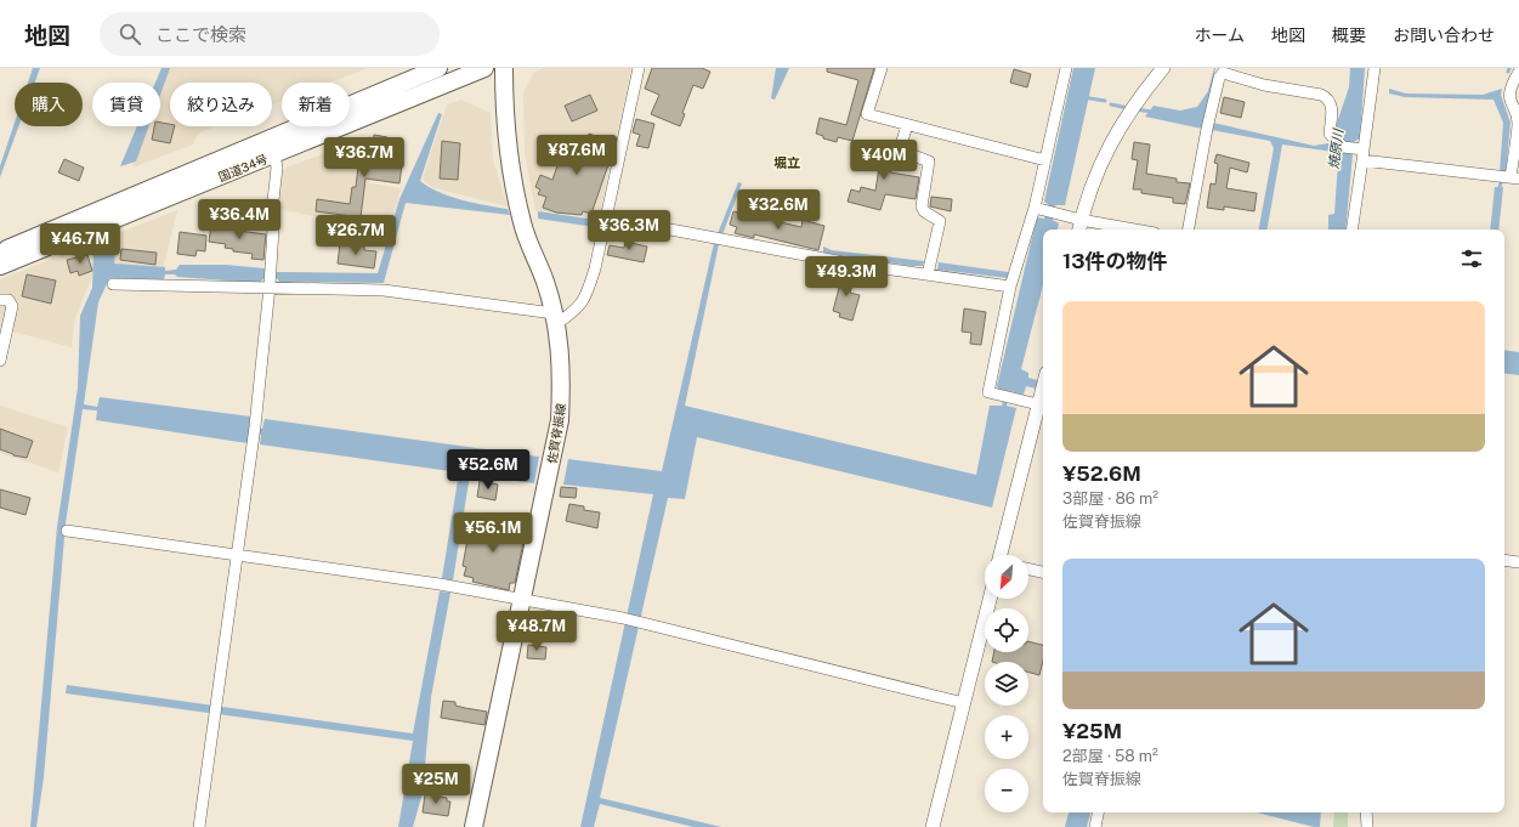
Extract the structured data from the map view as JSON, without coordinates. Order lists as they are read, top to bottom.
{
  "streets": {
    "main road": ["国道34号", "佐賀脊振線"]
  },
  "districts": ["堀立"],
  "water": ["焼原川"],
  "north": "bottom left",
  "page": {
    "header": "地図",
    "search": "ここで検索",
    "nav": [
      "ホーム",
      "地図",
      "概要",
      "お問い合わせ"
    ],
    "chip": [
      "購入",
      "賃貸",
      "絞り込み",
      "新着"
    ],
    "price": [
      "¥87.6M",
      "¥36.7M",
      "¥40M",
      "¥32.6M",
      "¥36.4M",
      "¥36.3M",
      "¥26.7M",
      "¥46.7M",
      "¥49.3M",
      "¥52.6M",
      "¥56.1M",
      "¥48.7M",
      "¥25M"
    ],
    "heading": "13件の物件",
    "list": [
      {
        "name": "¥52.6M",
        "note": "3部屋 · 86 m² · 佐賀脊振線"
      },
      {
        "name": "¥25M",
        "note": "2部屋 · 58 m² · 佐賀脊振線"
      }
    ],
    "map_buttons": ["+", "−"]
  }
}
